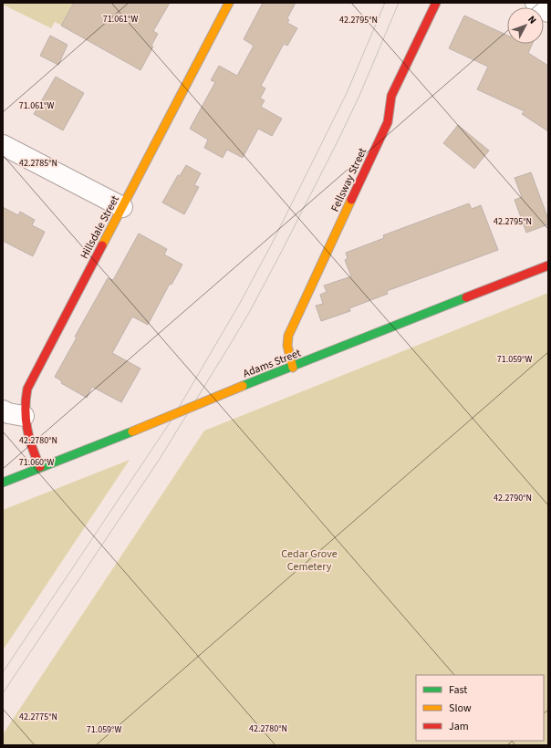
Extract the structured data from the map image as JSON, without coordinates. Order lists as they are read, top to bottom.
{
  "streets": {
    "street": ["Fellsway Street", "Hillsdale Street", "Adams Street"]
  },
  "crossings": [
    ["Fellsway Street", "Adams Street"],
    ["Hillsdale Street", "Adams Street"]
  ],
  "parks": ["Cedar Grove Cemetery"],
  "legend": ["Fast", "Slow", "Jam"],
  "north": "top right",
  "coordinates": [
    "71.061°W",
    "42.2795°N",
    "42.2785°N",
    "71.059°W",
    "42.2780°N",
    "71.060°W",
    "42.2790°N",
    "42.2775°N"
  ]
}
